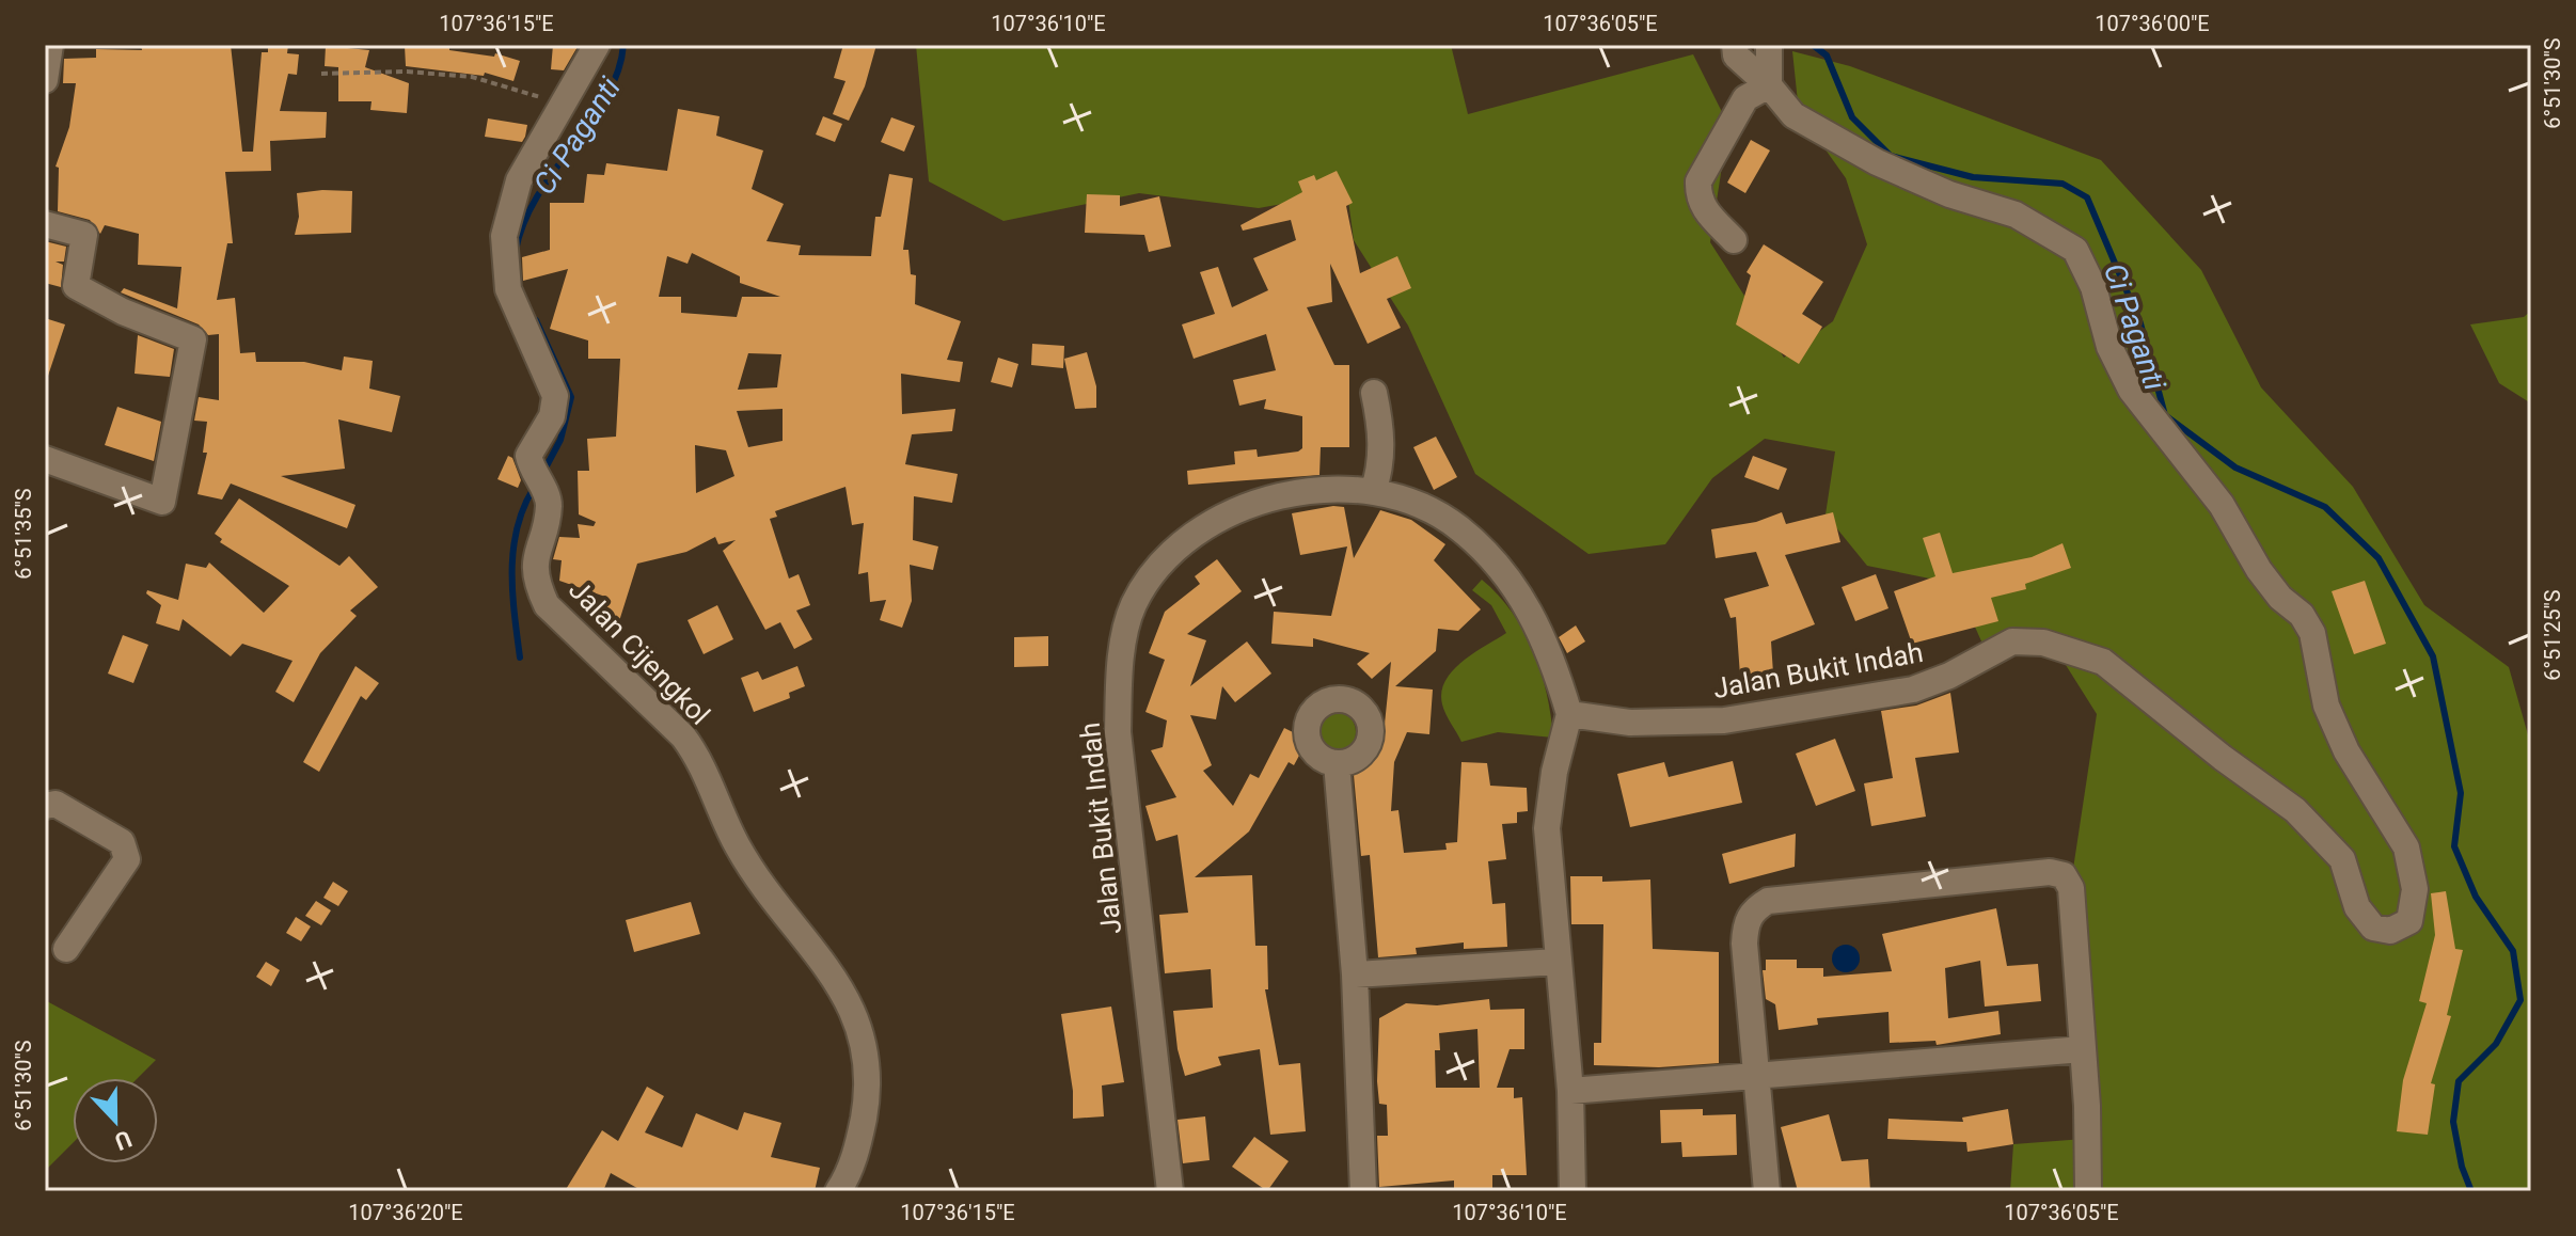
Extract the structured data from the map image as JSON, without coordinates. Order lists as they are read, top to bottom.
{
  "streets": {
    "street": ["Jalan Cijengkol", "Jalan Bukit Indah"]
  },
  "water": ["Ci Paganti"],
  "north": "bottom",
  "coordinates": [
    "107°36'15\"E",
    "107°36'10\"E",
    "107°36'05\"E",
    "107°36'00\"E",
    "6°51'30\"S",
    "6°51'35\"S",
    "6°51'25\"S",
    "107°36'20\"E"
  ]
}
